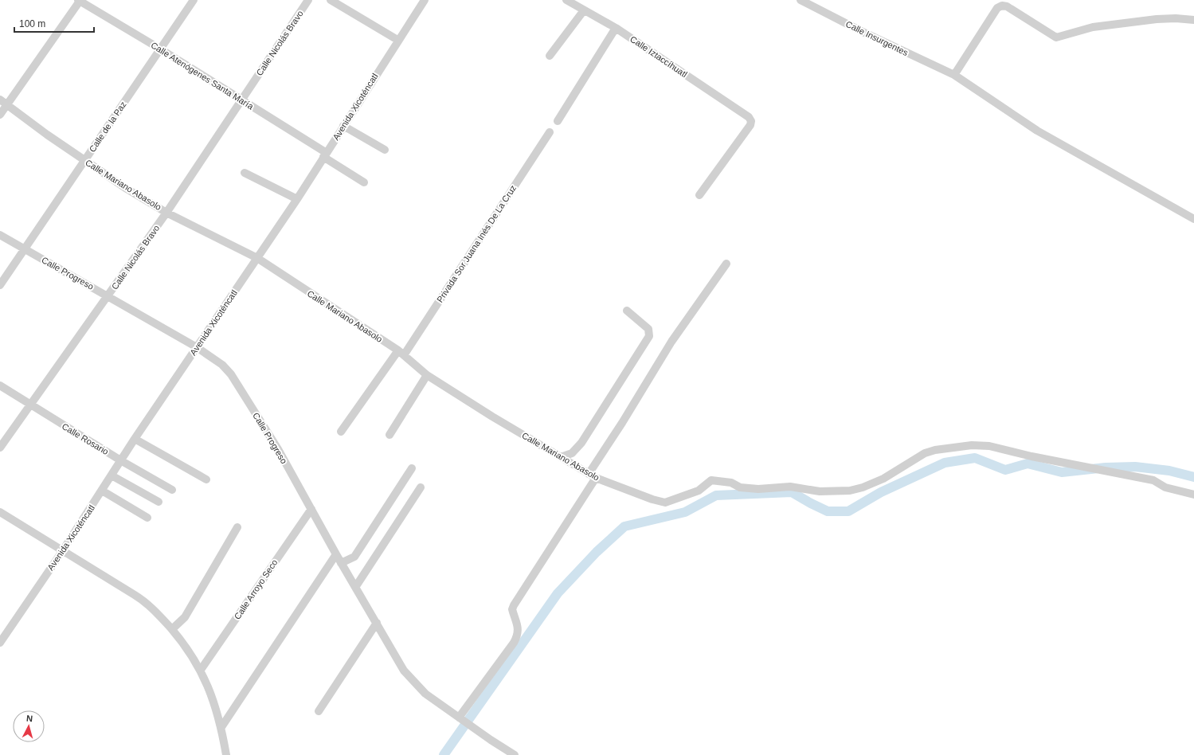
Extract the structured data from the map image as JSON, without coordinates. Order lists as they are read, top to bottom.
{
  "streets": {
    "street": [
      "Calle Insurgentes",
      "Calle Nicolás Bravo",
      "Calle Iztaccíhuatl",
      "Calle Atenógenes Santa María",
      "Avenida Xicoténcatl",
      "Calle de la Paz",
      "Calle Mariano Abasolo",
      "Privada Sor Juana Inés De La Cruz",
      "Calle Progreso",
      "Calle Rosario",
      "Calle Arroyo Seco"
    ]
  },
  "crossings": [
    ["Calle Nicolás Bravo", "Calle Atenógenes Santa María"],
    ["Calle Nicolás Bravo", "Calle Mariano Abasolo"],
    ["Calle Nicolás Bravo", "Calle Progreso"],
    ["Calle Nicolás Bravo", "Calle Rosario"],
    ["Calle Atenógenes Santa María", "Avenida Xicoténcatl"],
    ["Calle Atenógenes Santa María", "Calle de la Paz"],
    ["Avenida Xicoténcatl", "Calle Mariano Abasolo"],
    ["Avenida Xicoténcatl", "Calle Progreso"],
    ["Avenida Xicoténcatl", "Calle Rosario"],
    ["Calle de la Paz", "Calle Mariano Abasolo"],
    ["Calle de la Paz", "Calle Progreso"],
    ["Calle Mariano Abasolo", "Privada Sor Juana Inés De La Cruz"],
    ["Calle Progreso", "Calle Arroyo Seco"]
  ],
  "scale_bar": "100 m",
  "north": "top"
}
